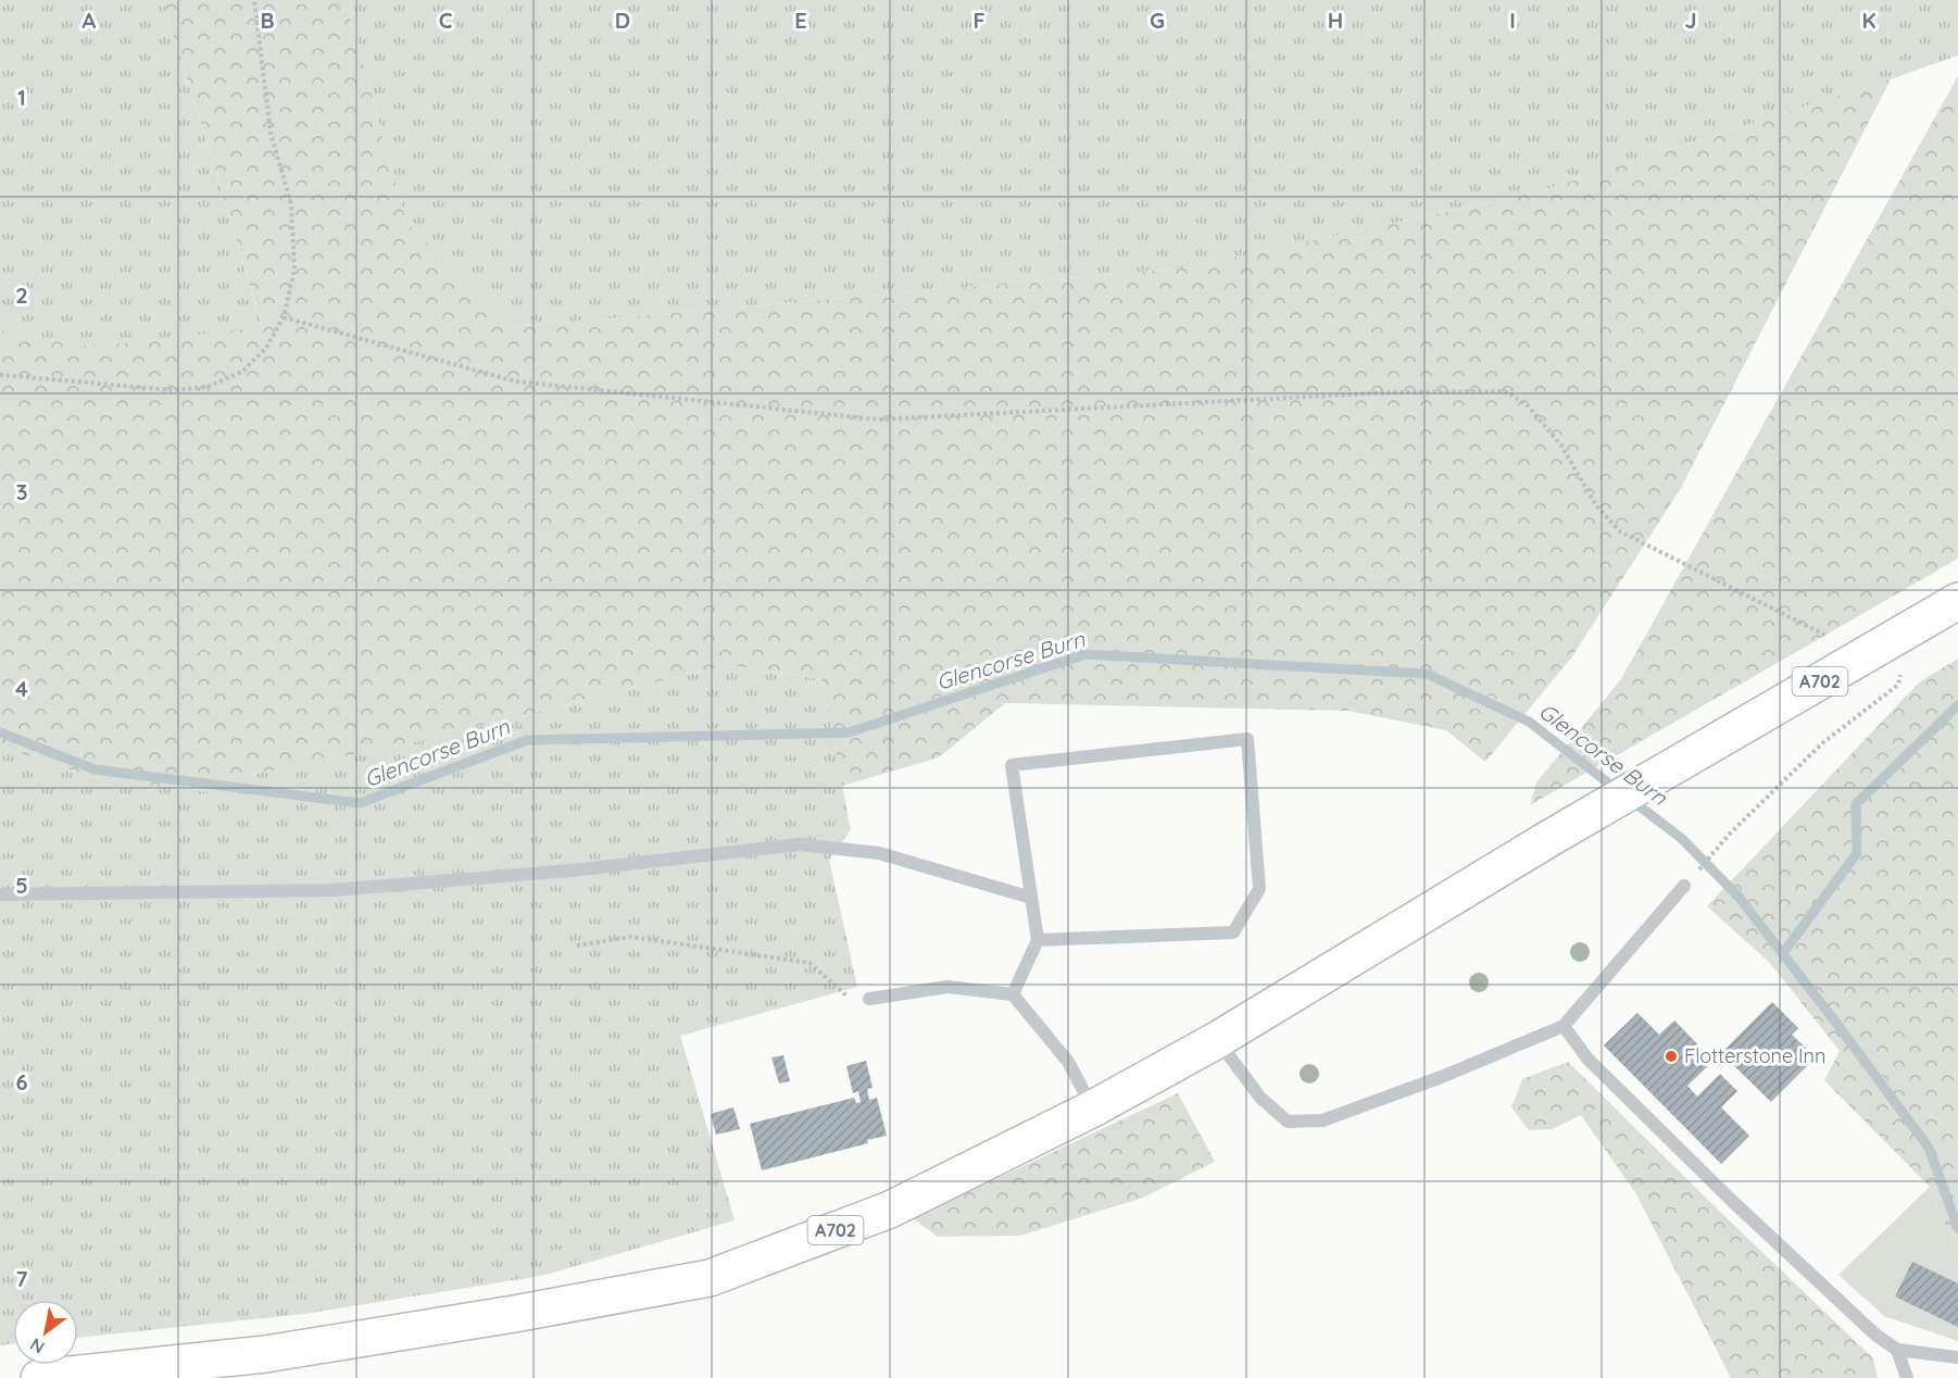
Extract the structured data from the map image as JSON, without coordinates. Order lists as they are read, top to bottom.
{
  "streets": {
    "highway": ["A702"]
  },
  "water": ["Glencorse Burn"],
  "places": ["Flotterstone Inn"],
  "north": "bottom left",
  "grid": {
    "columns": [
      "A",
      "B",
      "C",
      "D",
      "E",
      "F",
      "G",
      "H",
      "I",
      "J",
      "K"
    ],
    "rows": [
      "1",
      "2",
      "3",
      "4",
      "5",
      "6",
      "7"
    ]
  }
}
